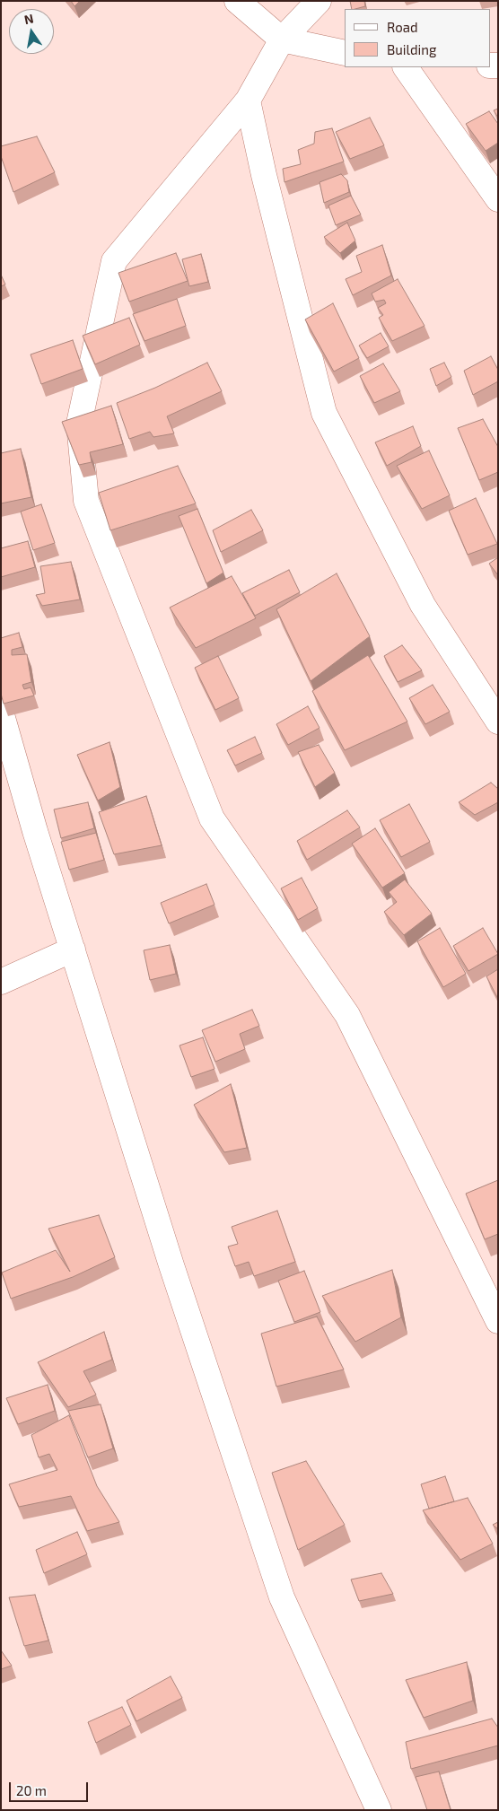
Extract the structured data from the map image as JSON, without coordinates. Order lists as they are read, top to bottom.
{
  "legend": ["Road", "Building"],
  "scale_bar": "20 m",
  "north": "top"
}
